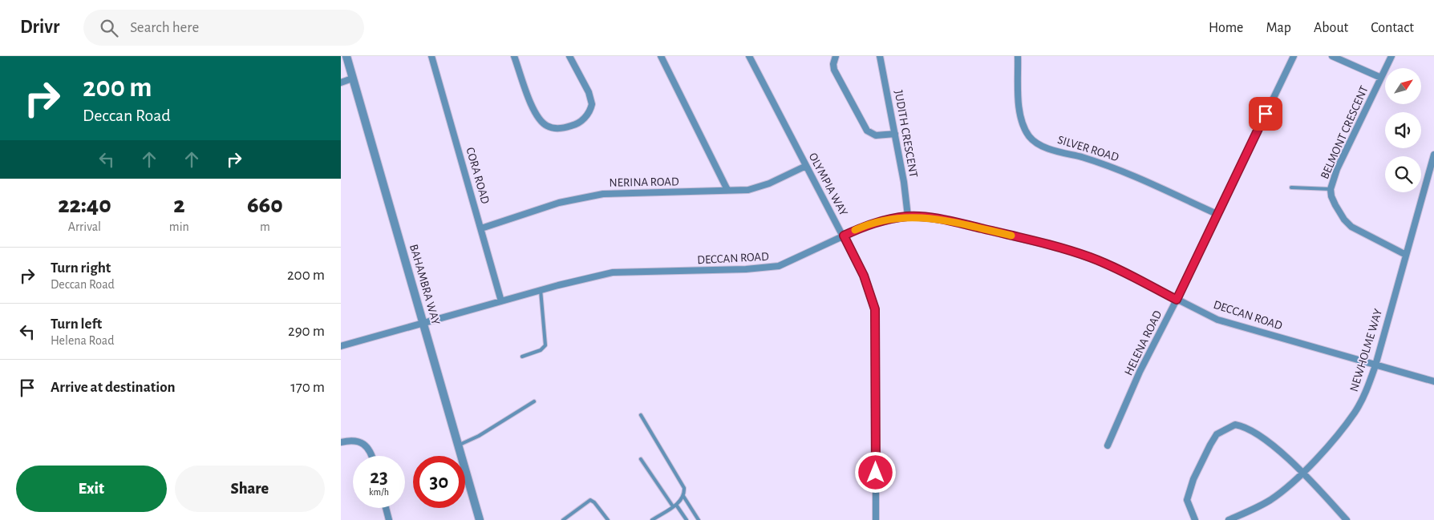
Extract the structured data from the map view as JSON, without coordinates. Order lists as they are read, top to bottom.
{
  "streets": {
    "street": [
      "BELMONT CRESCENT",
      "JUDITH CRESCENT",
      "SILVER ROAD",
      "CORA ROAD",
      "NERINA ROAD",
      "OLYMPIA WAY",
      "DECCAN ROAD",
      "BAHAMBRA WAY",
      "HELENA ROAD",
      "NEWHOLME WAY"
    ]
  },
  "crossings": [
    ["BELMONT CRESCENT", "NEWHOLME WAY"],
    ["JUDITH CRESCENT", "DECCAN ROAD"],
    ["SILVER ROAD", "HELENA ROAD"],
    ["CORA ROAD", "NERINA ROAD"],
    ["CORA ROAD", "DECCAN ROAD"],
    ["NERINA ROAD", "OLYMPIA WAY"],
    ["OLYMPIA WAY", "DECCAN ROAD"],
    ["DECCAN ROAD", "BAHAMBRA WAY"],
    ["DECCAN ROAD", "HELENA ROAD"],
    ["DECCAN ROAD", "NEWHOLME WAY"]
  ],
  "north": "top right",
  "page": {
    "header": "Drivr",
    "search": "Search here",
    "nav": [
      "Home",
      "Map",
      "About",
      "Contact"
    ],
    "turn": ["200 m", "Deccan Road"],
    "eta": [
      "22:40",
      "Arrival",
      "2",
      "min",
      "660",
      "m"
    ],
    "list": [
      {
        "name": "Turn right",
        "note": "Deccan Road",
        "value": "200 m"
      },
      {
        "name": "Turn left",
        "note": "Helena Road",
        "value": "290 m"
      },
      {
        "name": "Arrive at destination",
        "value": "170 m"
      }
    ],
    "speed": "23 km/h",
    "limit": "30",
    "buttons": ["Exit", "Share"]
  }
}
